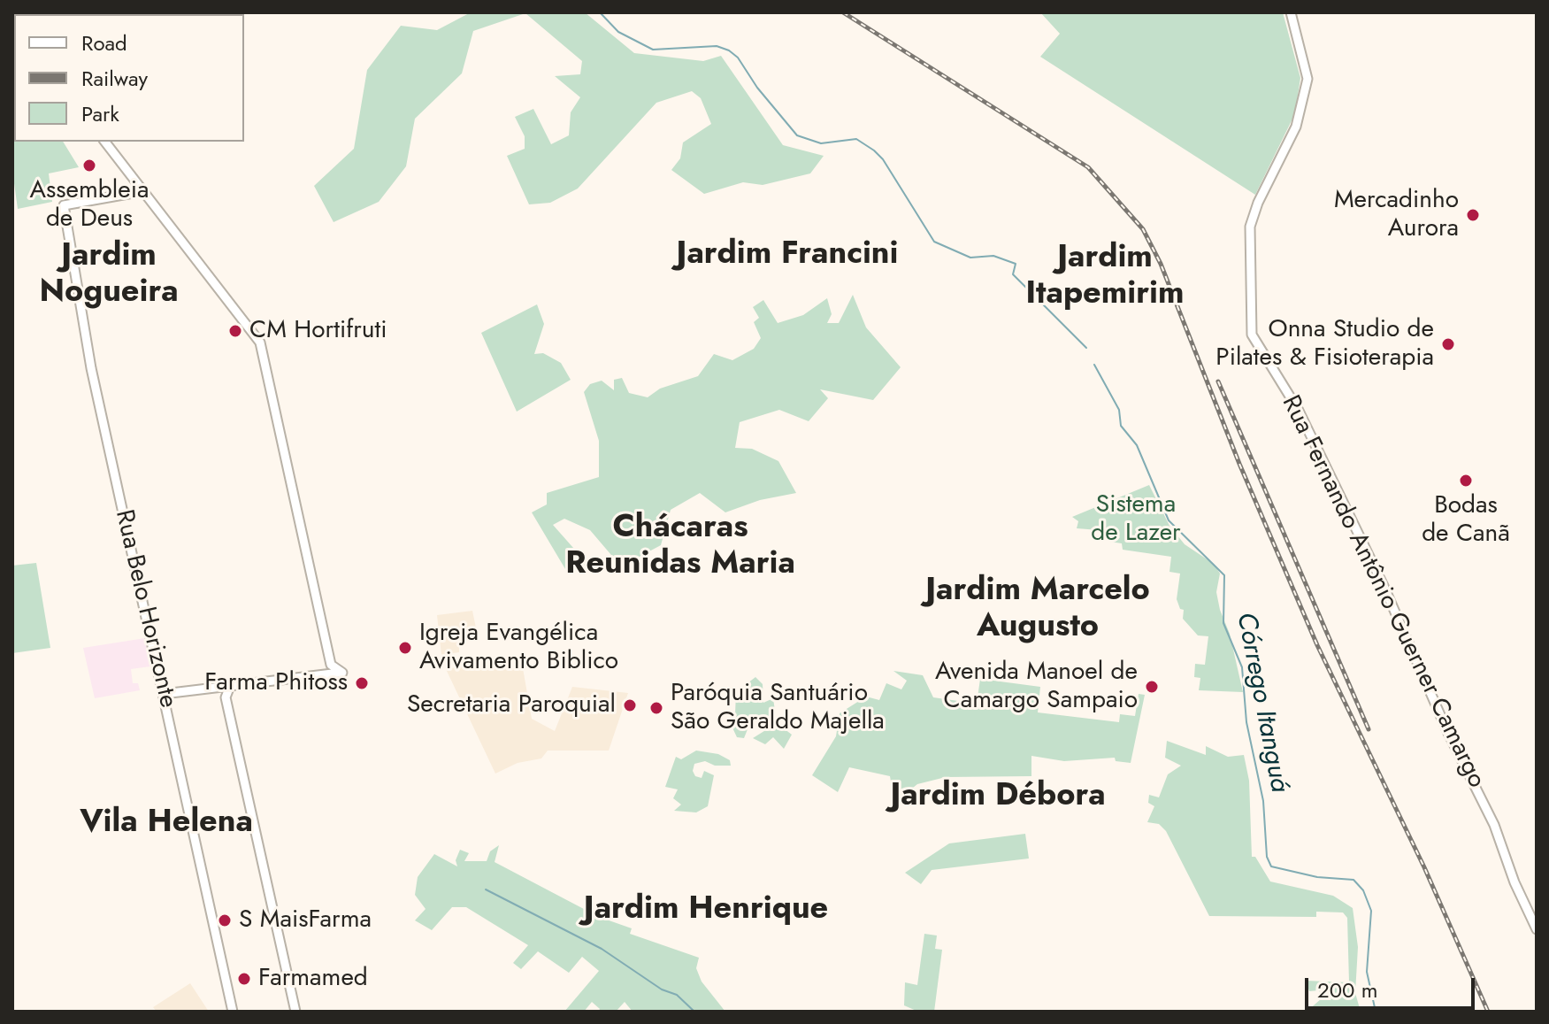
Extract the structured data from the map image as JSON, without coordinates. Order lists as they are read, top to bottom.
{
  "streets": {
    "street": ["Rua Fernando Antônio Guerner Camargo", "Rua Belo Horizonte"]
  },
  "districts": [
    "Jardim Francini",
    "Jardim Nogueira",
    "Jardim Itapemirim",
    "Chácaras Reunidas Maria",
    "Jardim Marcelo Augusto",
    "Jardim Débora",
    "Vila Helena",
    "Jardim Henrique"
  ],
  "water": ["Córrego Itanguá"],
  "parks": ["Sistema de Lazer"],
  "places": [
    "Assembleia de Deus",
    "Mercadinho Aurora",
    "CM Hortifruti",
    "Onna Studio de Pilates & Fisioterapia",
    "Bodas de Canã",
    "Igreja Evangélica Avivamento Biblico",
    "Farma Phitoss",
    "Avenida Manoel de Camargo Sampaio",
    "Secretaria Paroquial",
    "Paróquia Santuário São Geraldo Majella",
    "S MaisFarma",
    "Farmamed"
  ],
  "legend": ["Road", "Railway", "Park"],
  "scale_bar": "200 m"
}
